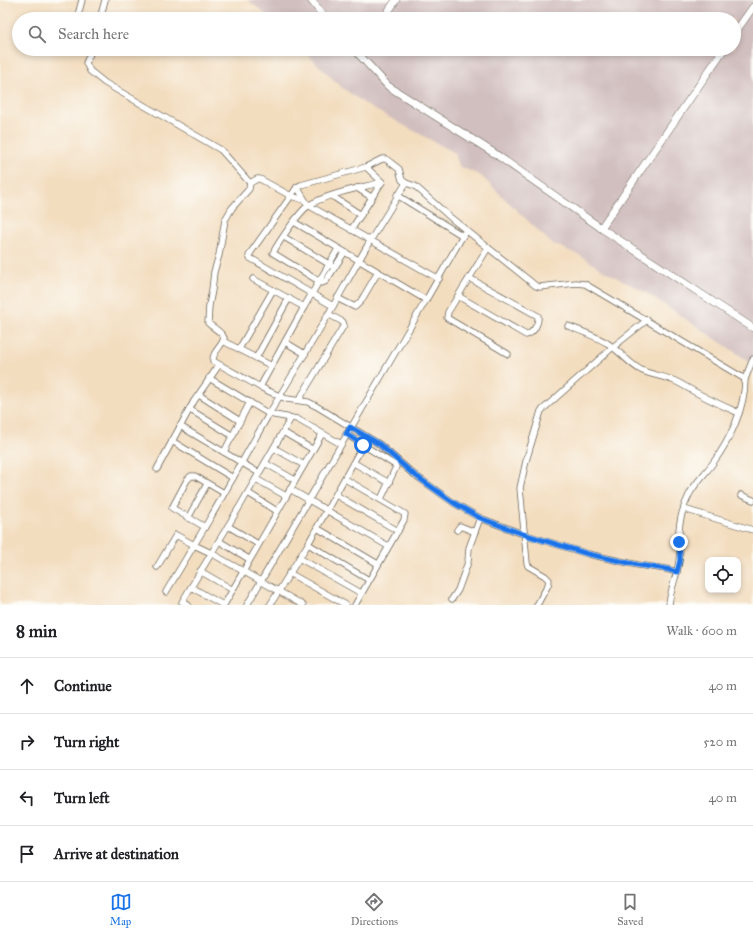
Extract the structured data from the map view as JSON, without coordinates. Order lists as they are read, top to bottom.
{
  "page": {
    "search": "Search here",
    "heading": ["8 min", "Walk · 600 m"],
    "list": [
      ["Continue", "40 m"],
      ["Turn right", "520 m"],
      ["Turn left", "40 m"],
      "Arrive at destination"
    ],
    "nav": ["Map", "Directions", "Saved"]
  }
}
